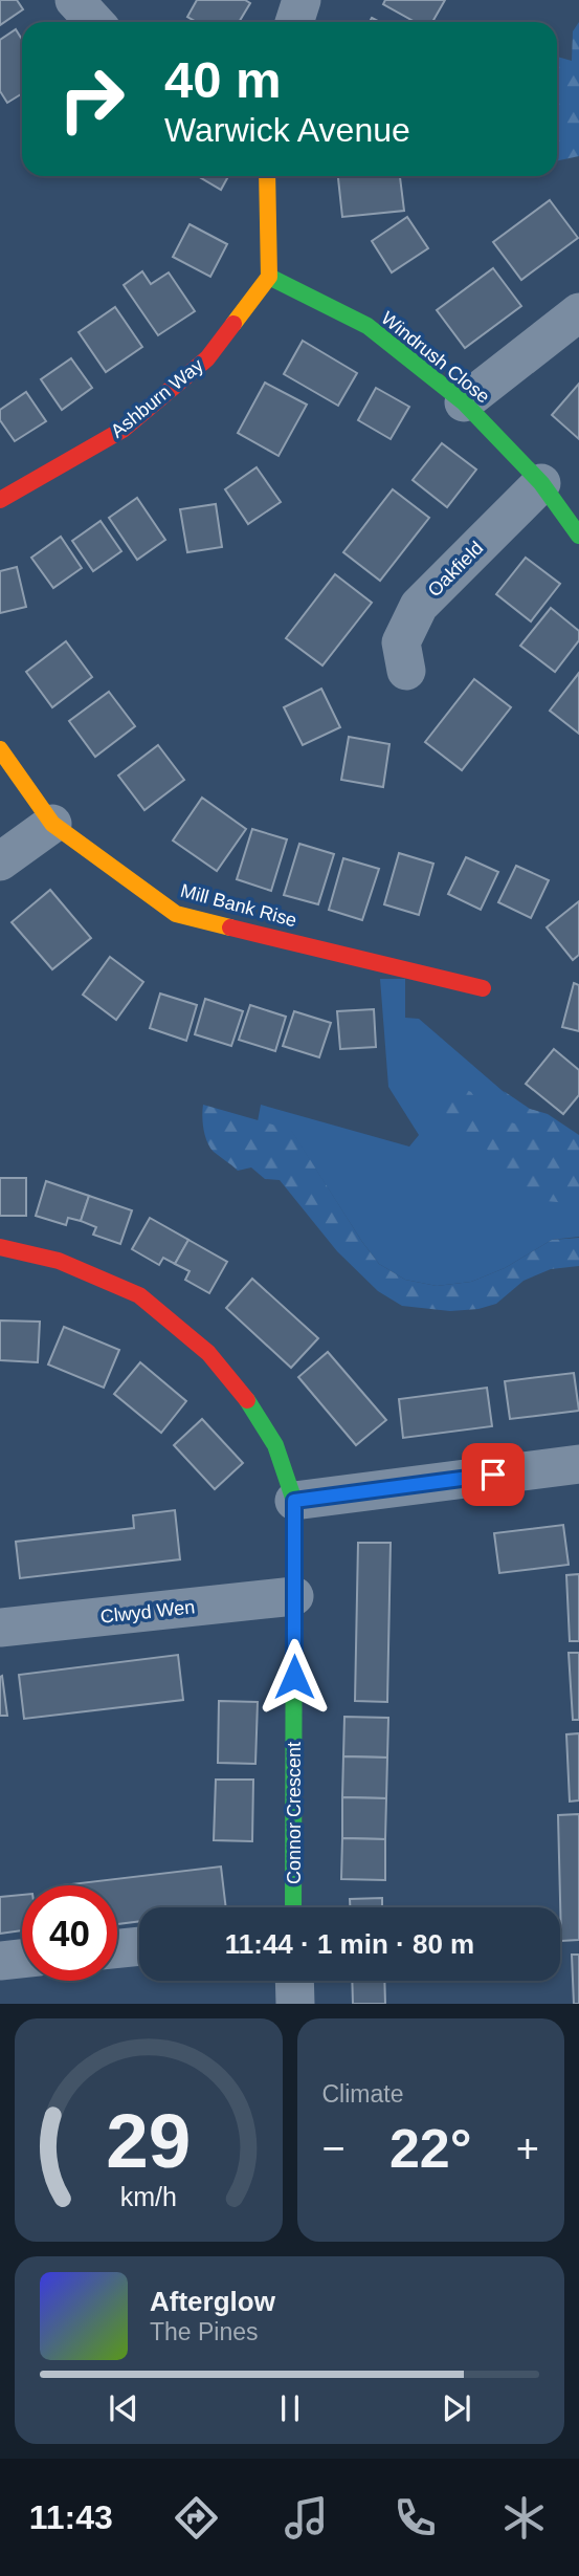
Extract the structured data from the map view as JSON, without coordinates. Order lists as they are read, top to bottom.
{
  "streets": {
    "street": [
      "Windrush Close",
      "Ashburn Way",
      "Oakfield",
      "Mill Bank Rise",
      "Clwyd Wen",
      "Connor Crescent"
    ]
  },
  "crossings": [
    ["Windrush Close", "Ashburn Way"],
    ["Windrush Close", "Oakfield"],
    ["Clwyd Wen", "Connor Crescent"]
  ],
  "page": {
    "turn": ["40 m", "Warwick Avenue"],
    "limit": "40",
    "trip": "11:44 · 1 min · 80 m",
    "tile": "Climate",
    "heat": ["−", "22°", "+"],
    "song": ["Afterglow", "The Pines"],
    "tabs": "11:43",
    "gauge": ["29", "km/h"]
  }
}
